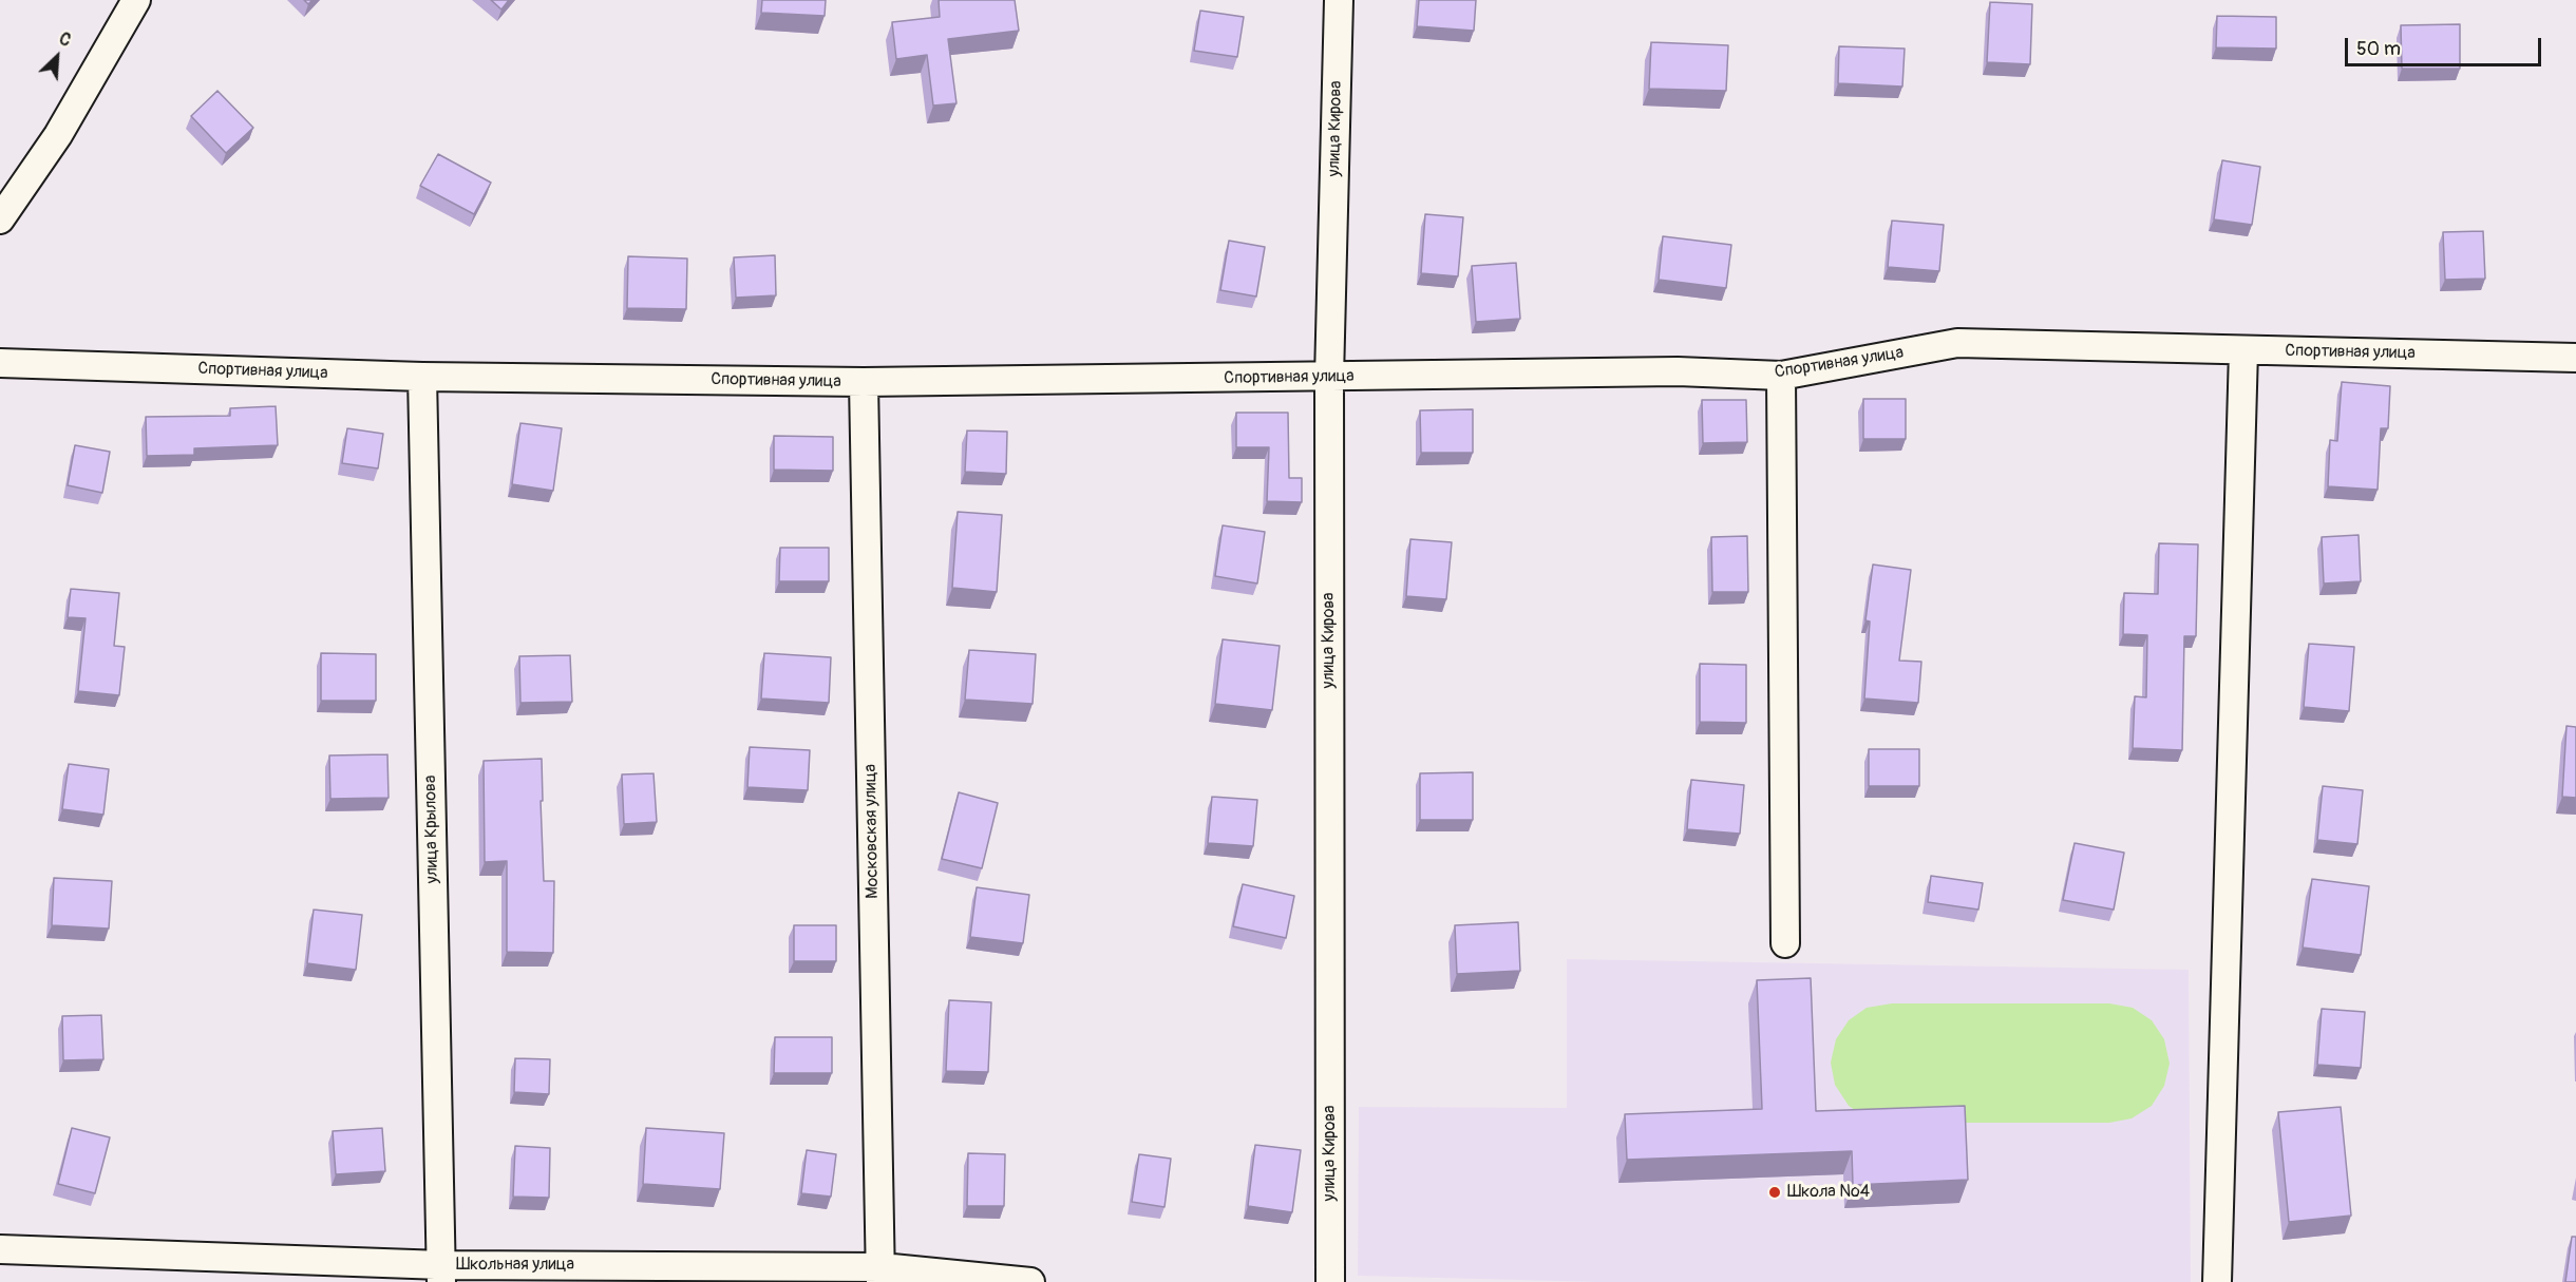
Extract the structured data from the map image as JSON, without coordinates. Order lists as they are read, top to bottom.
{
  "streets": {
    "street": [
      "улица Кирова",
      "Спортивная улица",
      "улица Крылова",
      "Московская улица",
      "Школьная улица"
    ]
  },
  "crossings": [
    ["улица Кирова", "Спортивная улица"],
    ["Спортивная улица", "улица Крылова"],
    ["Спортивная улица", "Московская улица"],
    ["улица Крылова", "Школьная улица"],
    ["Московская улица", "Школьная улица"]
  ],
  "places": ["Школа №4"],
  "scale_bar": "50 m",
  "north": "top right"
}
